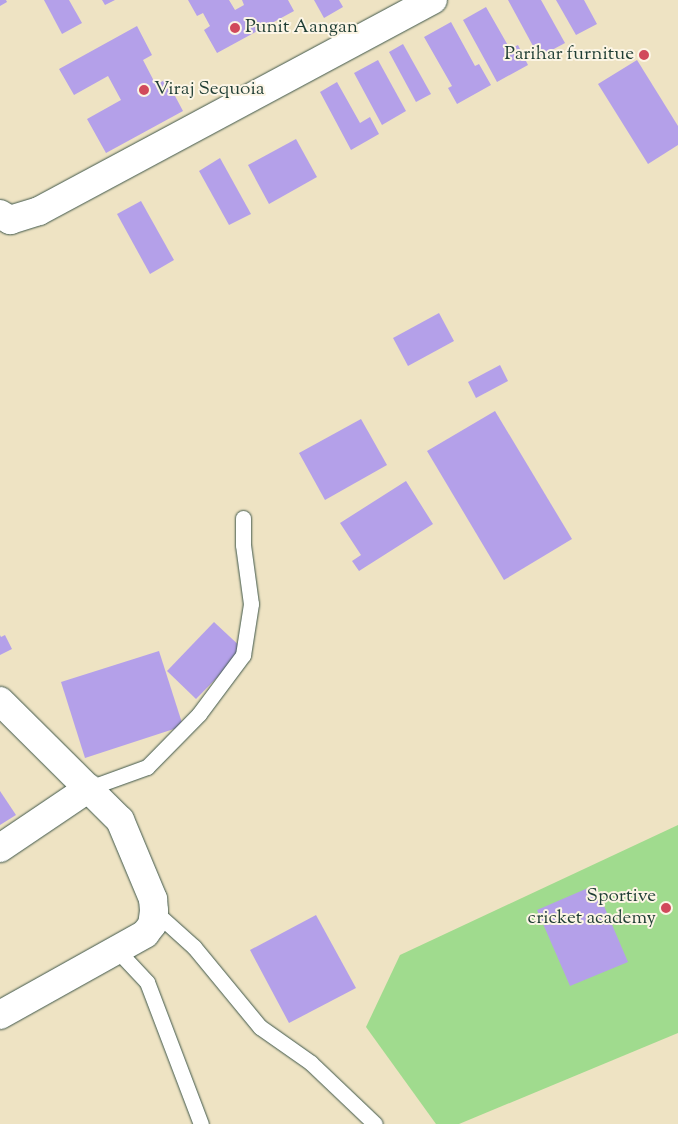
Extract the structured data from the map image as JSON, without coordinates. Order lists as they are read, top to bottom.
{
  "places": [
    "Punit Aangan",
    "Parihar furnitue",
    "Viraj Sequoia",
    "Sportive cricket academy"
  ]
}
